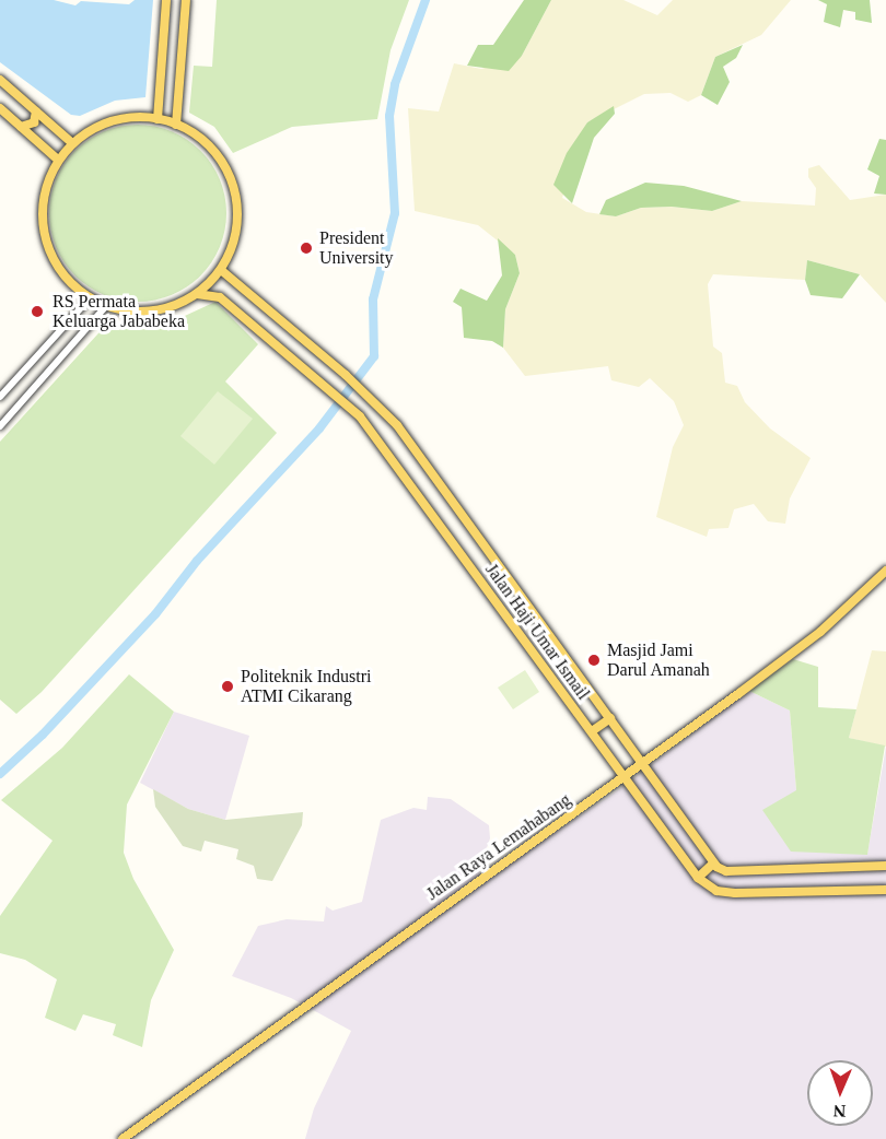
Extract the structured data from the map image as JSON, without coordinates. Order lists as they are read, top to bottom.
{
  "streets": {
    "main road": ["Jalan Haji Umar Ismail", "Jalan Raya Lemahabang"]
  },
  "crossings": [
    ["Jalan Haji Umar Ismail", "Jalan Raya Lemahabang"]
  ],
  "places": [
    "President University",
    "RS Permata Keluarga Jababeka",
    "Masjid Jami Darul Amanah",
    "Politeknik Industri ATMI Cikarang"
  ],
  "north": "bottom"
}
